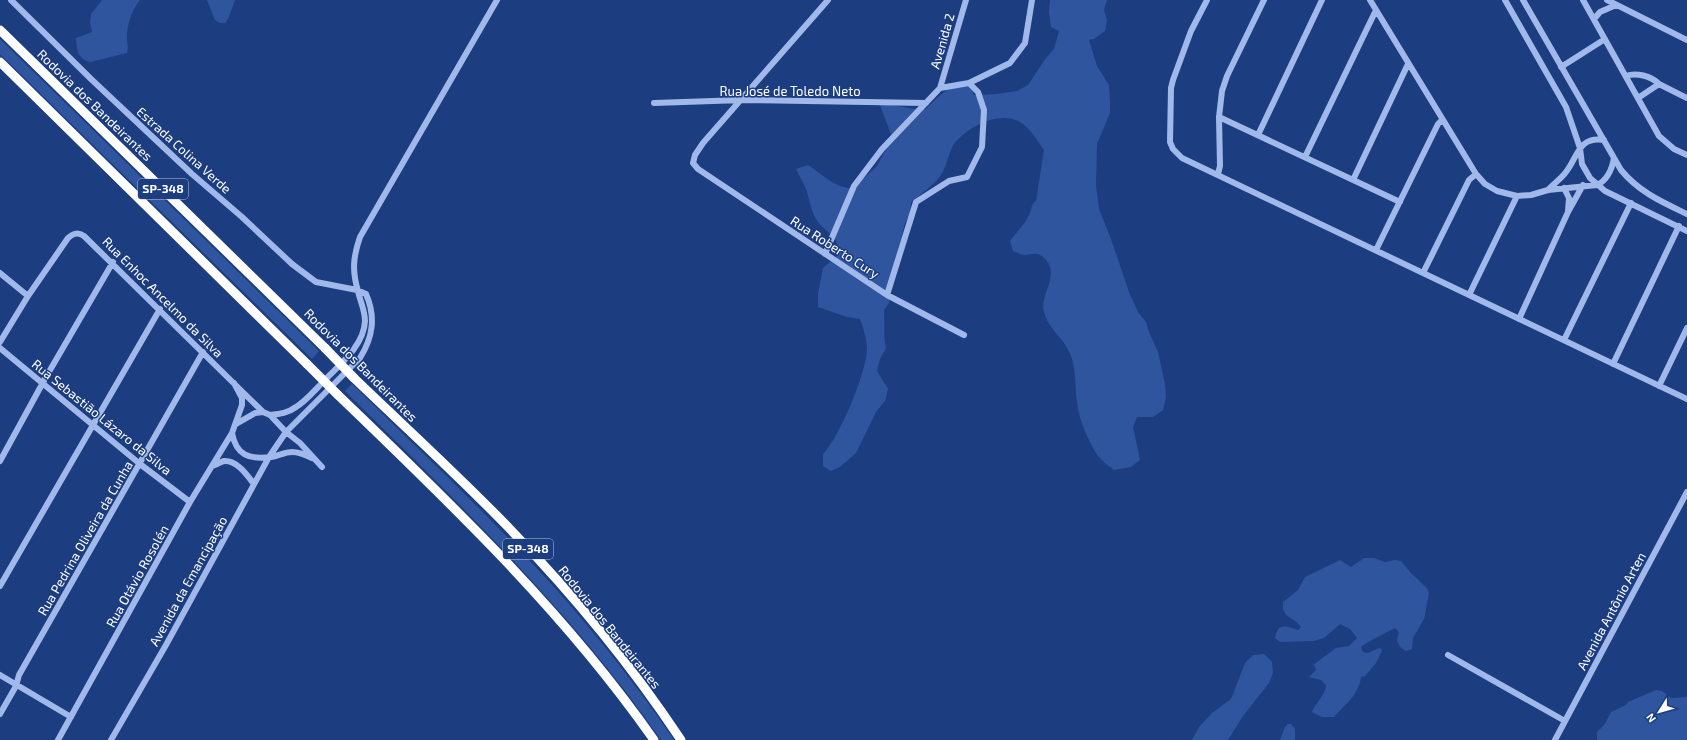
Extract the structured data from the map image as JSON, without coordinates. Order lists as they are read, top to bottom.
{
  "streets": {
    "highway": ["Rodovia dos Bandeirantes", "SP-348"],
    "street": [
      "Avenida 2",
      "Rua José de Toledo Neto",
      "Estrada Colina Verde",
      "Rua Roberto Cury",
      "Rua Enhoc Ancelmo da Silva",
      "Rua Sebastião Lázaro da Silva",
      "Rua Pedrina Oliveira da Cunha",
      "Rua Otávio Rosolén",
      "Avenida da Emancipação",
      "Avenida Antônio Arten"
    ]
  },
  "crossings": [
    ["Rua José de Toledo Neto", "Rua Roberto Cury"],
    ["Rua Enhoc Ancelmo da Silva", "Rua Pedrina Oliveira da Cunha"],
    ["Rua Enhoc Ancelmo da Silva", "Rua Otávio Rosolén"],
    ["Rua Enhoc Ancelmo da Silva", "Avenida da Emancipação"],
    ["Rua Sebastião Lázaro da Silva", "Rua Pedrina Oliveira da Cunha"],
    ["Rua Sebastião Lázaro da Silva", "Rua Otávio Rosolén"],
    ["Rua Otávio Rosolén", "Avenida da Emancipação"]
  ],
  "north": "bottom left"
}
